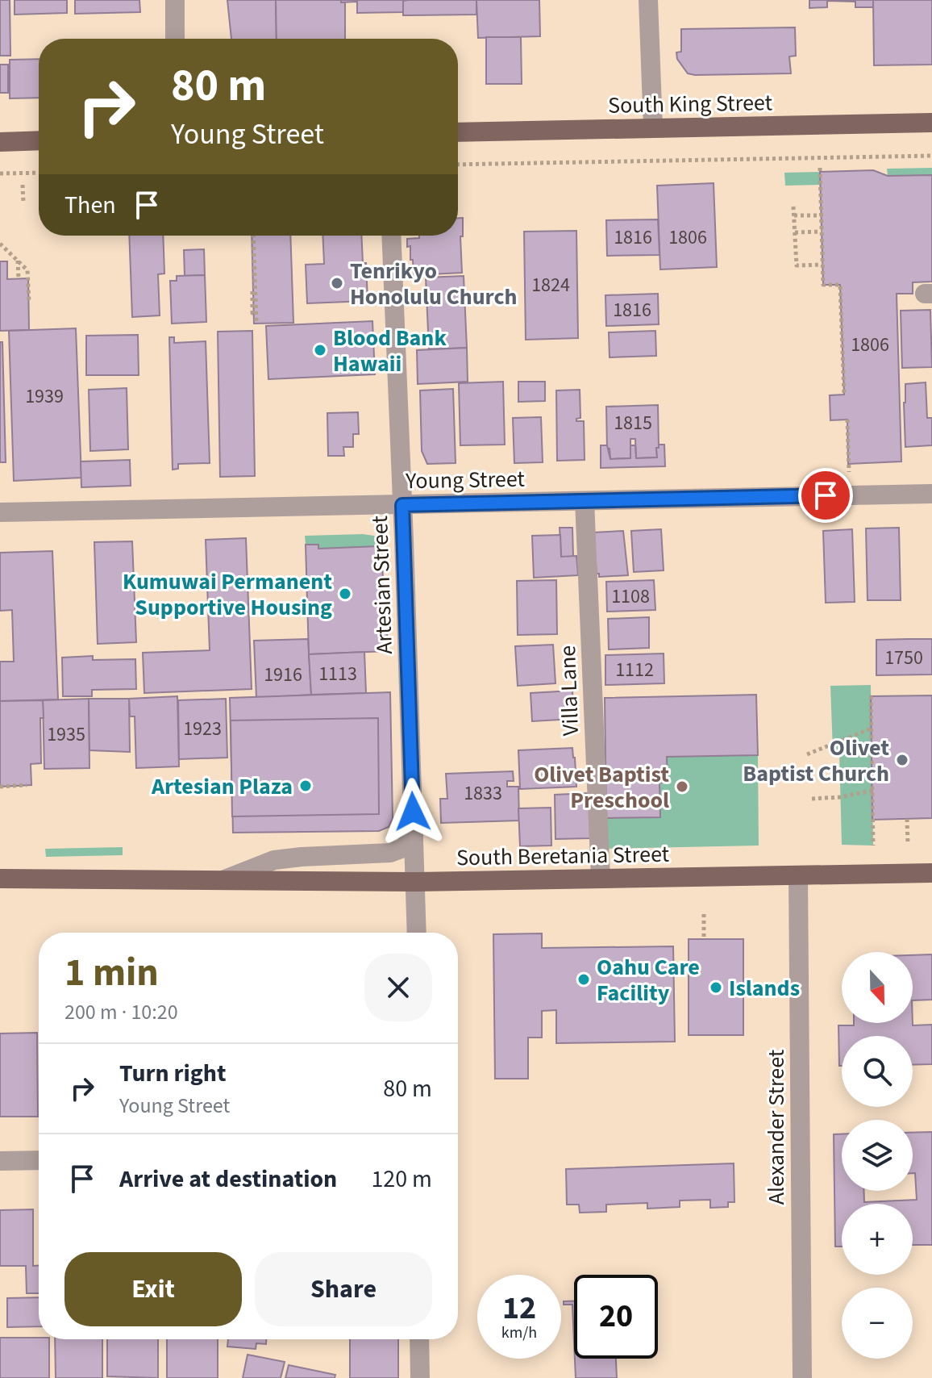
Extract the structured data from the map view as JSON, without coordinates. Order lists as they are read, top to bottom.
{
  "streets": {
    "main road": ["South King Street", "South Beretania Street"],
    "street": [
      "Young Street",
      "Artesian Street",
      "Villa Lane",
      "Alexander Street"
    ]
  },
  "crossings": [
    ["Young Street", "Artesian Street"],
    ["Young Street", "Villa Lane"],
    ["Artesian Street", "South Beretania Street"],
    ["Villa Lane", "South Beretania Street"],
    ["South Beretania Street", "Alexander Street"]
  ],
  "places": [
    "Tenrikyo Honolulu Church",
    "Blood Bank Hawaii",
    "Kumuwai Permanent Supportive Housing",
    "Olivet Baptist Church",
    "Artesian Plaza",
    "Olivet Baptist Preschool",
    "Oahu Care Facility",
    "Islands"
  ],
  "house_numbers": [
    "1816",
    "1806",
    "1824",
    "1816",
    "1806",
    "1939",
    "1815",
    "1108",
    "1750",
    "1112",
    "1113",
    "1916",
    "1923",
    "1935",
    "1833"
  ],
  "north": "bottom",
  "page": {
    "turn": ["80 m", "Young Street"],
    "then": "Then",
    "heading": ["1 min", "200 m · 10:20"],
    "map_buttons": ["+", "−"],
    "list": [
      {
        "name": "Turn right",
        "note": "Young Street",
        "value": "80 m"
      },
      {
        "name": "Arrive at destination",
        "value": "120 m"
      }
    ],
    "buttons": ["Exit", "Share"],
    "speed": "12 km/h",
    "limit": "20"
  }
}
